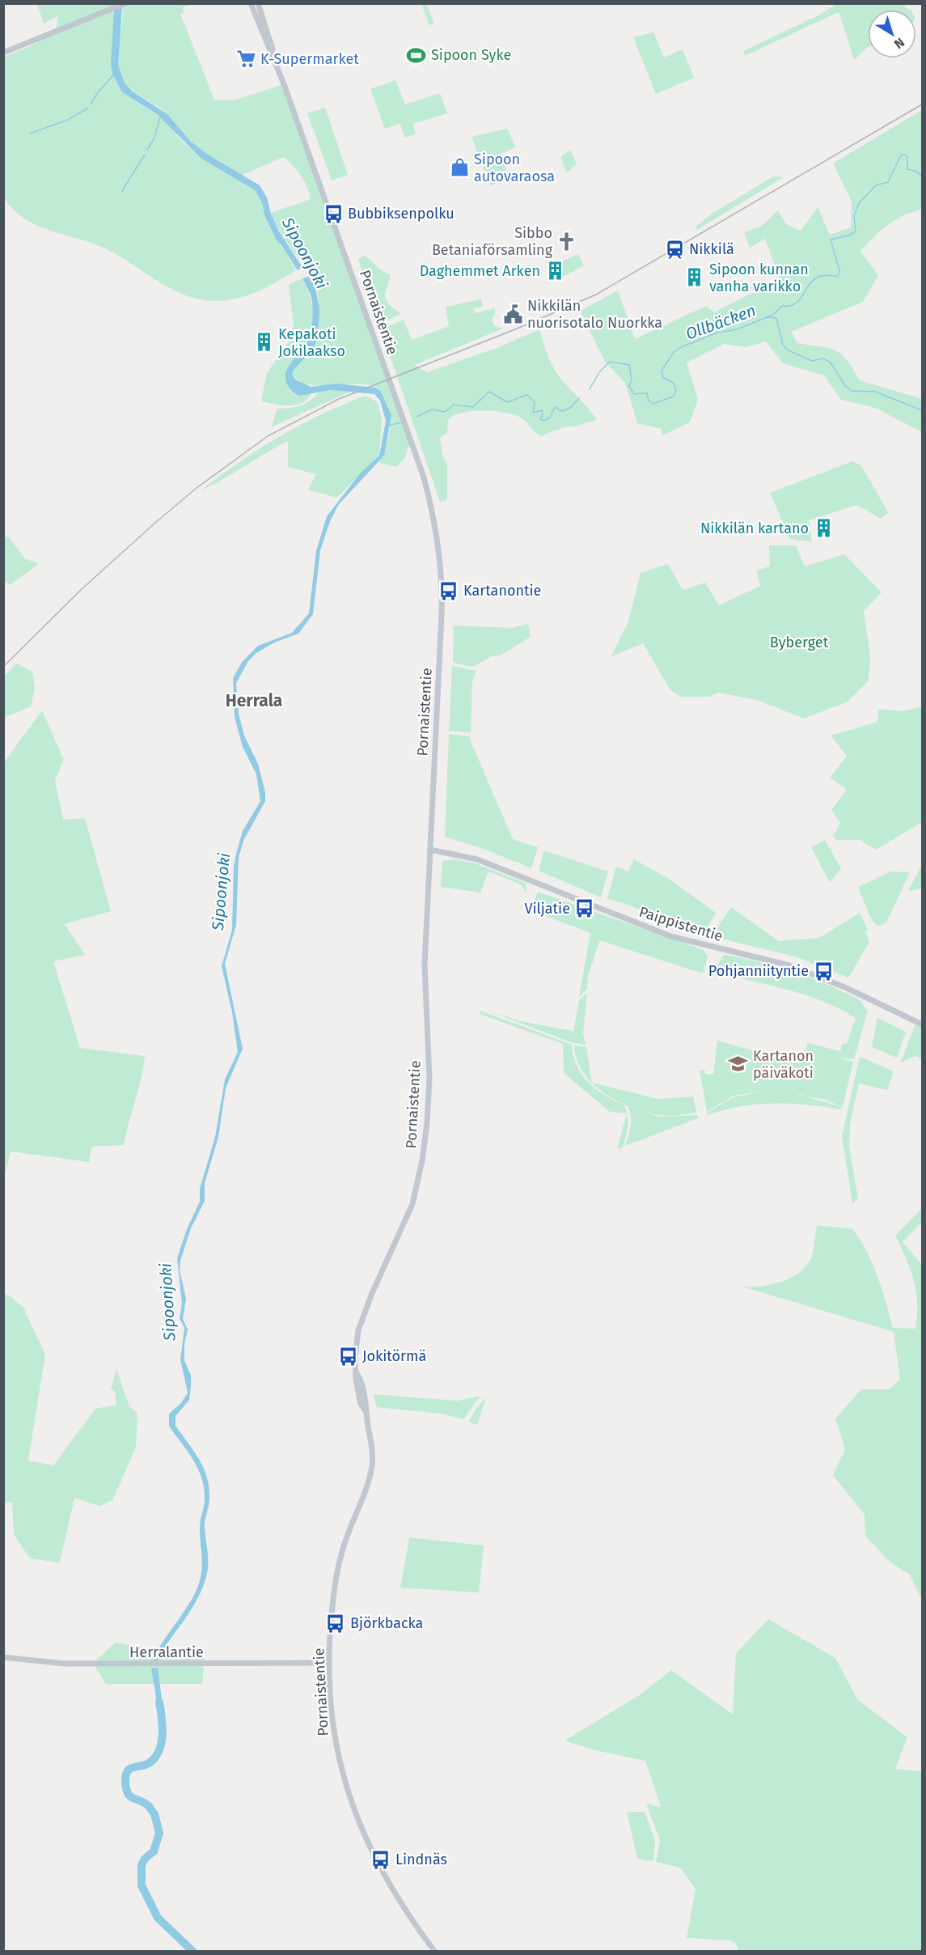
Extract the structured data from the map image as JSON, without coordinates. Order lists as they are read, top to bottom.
{
  "streets": {
    "street": ["Pornaistentie", "Paippistentie", "Herralantie"]
  },
  "crossings": [
    ["Pornaistentie", "Paippistentie"],
    ["Pornaistentie", "Herralantie"]
  ],
  "districts": ["Herrala"],
  "water": ["Sipoonjoki", "Ollbäcken"],
  "parks": ["Byberget"],
  "places": {
    "sports": ["Sipoon Syke"],
    "supermarket": ["K-Supermarket"],
    "shop": ["Sipoon autovaraosa"],
    "bus stop": [
      "Bubbiksenpolku",
      "Kartanontie",
      "Viljatie",
      "Pohjanniityntie",
      "Jokitörmä",
      "Björkbacka",
      "Lindnäs"
    ],
    "church": ["Sibbo Betaniaförsamling"],
    "station": ["Nikkilä"],
    "building": [
      "Daghemmet Arken",
      "Sipoon kunnan vanha varikko",
      "Kepakoti Jokilaakso",
      "Nikkilän kartano"
    ],
    "public building": ["Nikkilän nuorisotalo Nuorkka"],
    "school or university": ["Kartanon päiväkoti"]
  },
  "north": "bottom right"
}
